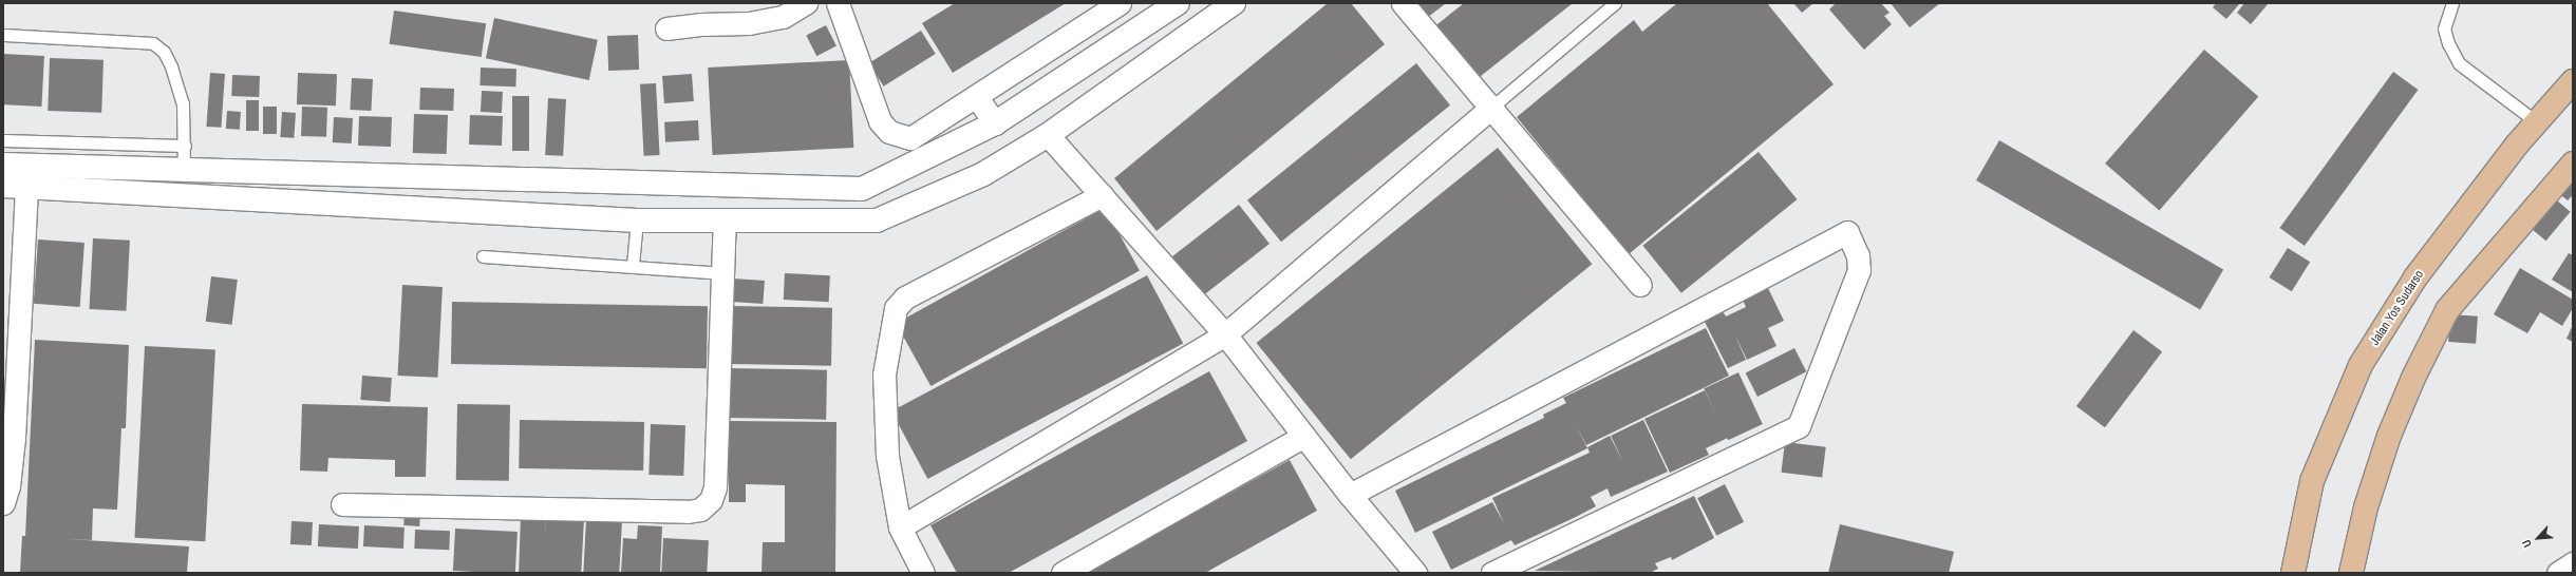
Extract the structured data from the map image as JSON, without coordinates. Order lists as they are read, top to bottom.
{
  "streets": {
    "main road": ["Jalan Yos Sudarso"]
  },
  "north": "bottom left"
}
